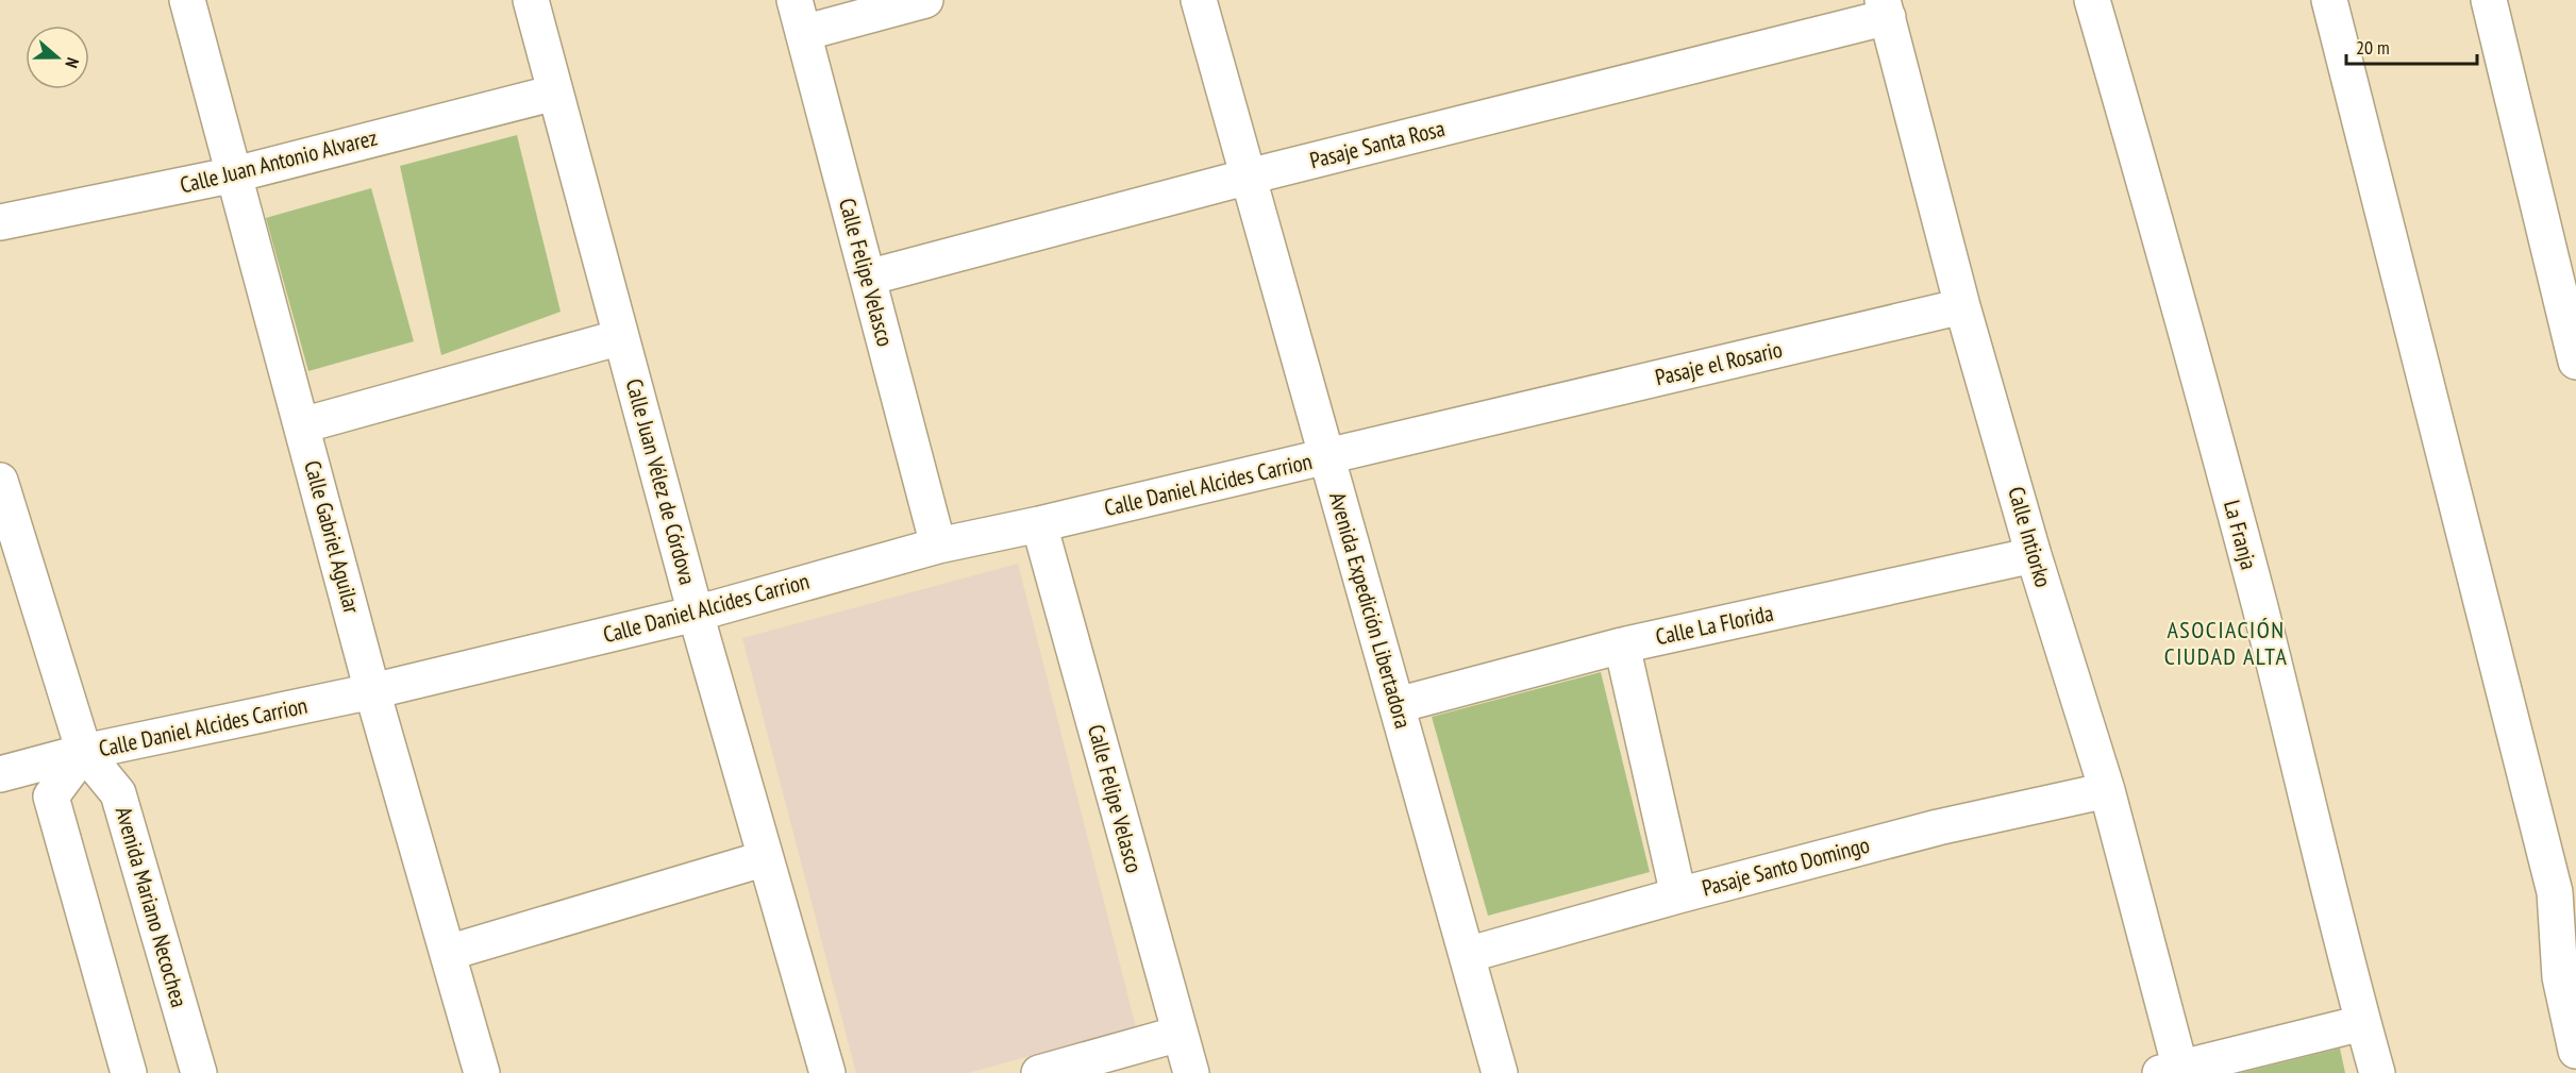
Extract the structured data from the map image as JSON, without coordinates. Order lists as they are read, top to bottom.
{
  "streets": {
    "street": [
      "Pasaje Santa Rosa",
      "Calle Juan Antonio Alvarez",
      "Calle Felipe Velasco",
      "Pasaje el Rosario",
      "Calle Juan Vélez de Córdova",
      "Calle Daniel Alcides Carrion",
      "La Franja",
      "Calle Gabriel Aguilar",
      "Calle Intiorko",
      "Avenida Expedición Libertadora",
      "Calle La Florida",
      "Pasaje Santo Domingo",
      "Avenida Mariano Necochea"
    ]
  },
  "crossings": [
    ["Pasaje Santa Rosa", "Calle Felipe Velasco"],
    ["Pasaje Santa Rosa", "Calle Intiorko"],
    ["Pasaje Santa Rosa", "Avenida Expedición Libertadora"],
    ["Calle Juan Antonio Alvarez", "Calle Juan Vélez de Córdova"],
    ["Calle Juan Antonio Alvarez", "Calle Gabriel Aguilar"],
    ["Calle Felipe Velasco", "Calle Daniel Alcides Carrion"],
    ["Pasaje el Rosario", "Calle Daniel Alcides Carrion"],
    ["Pasaje el Rosario", "Calle Intiorko"],
    ["Pasaje el Rosario", "Avenida Expedición Libertadora"],
    ["Calle Juan Vélez de Córdova", "Calle Daniel Alcides Carrion"],
    ["Calle Daniel Alcides Carrion", "Calle Gabriel Aguilar"],
    ["Calle Daniel Alcides Carrion", "Avenida Expedición Libertadora"],
    ["Calle Daniel Alcides Carrion", "Avenida Mariano Necochea"],
    ["Calle Intiorko", "Calle La Florida"],
    ["Calle Intiorko", "Pasaje Santo Domingo"],
    ["Avenida Expedición Libertadora", "Calle La Florida"],
    ["Avenida Expedición Libertadora", "Pasaje Santo Domingo"]
  ],
  "districts": ["ASOCIACIÓN CIUDAD ALTA"],
  "scale_bar": "20 m",
  "north": "right"
}
